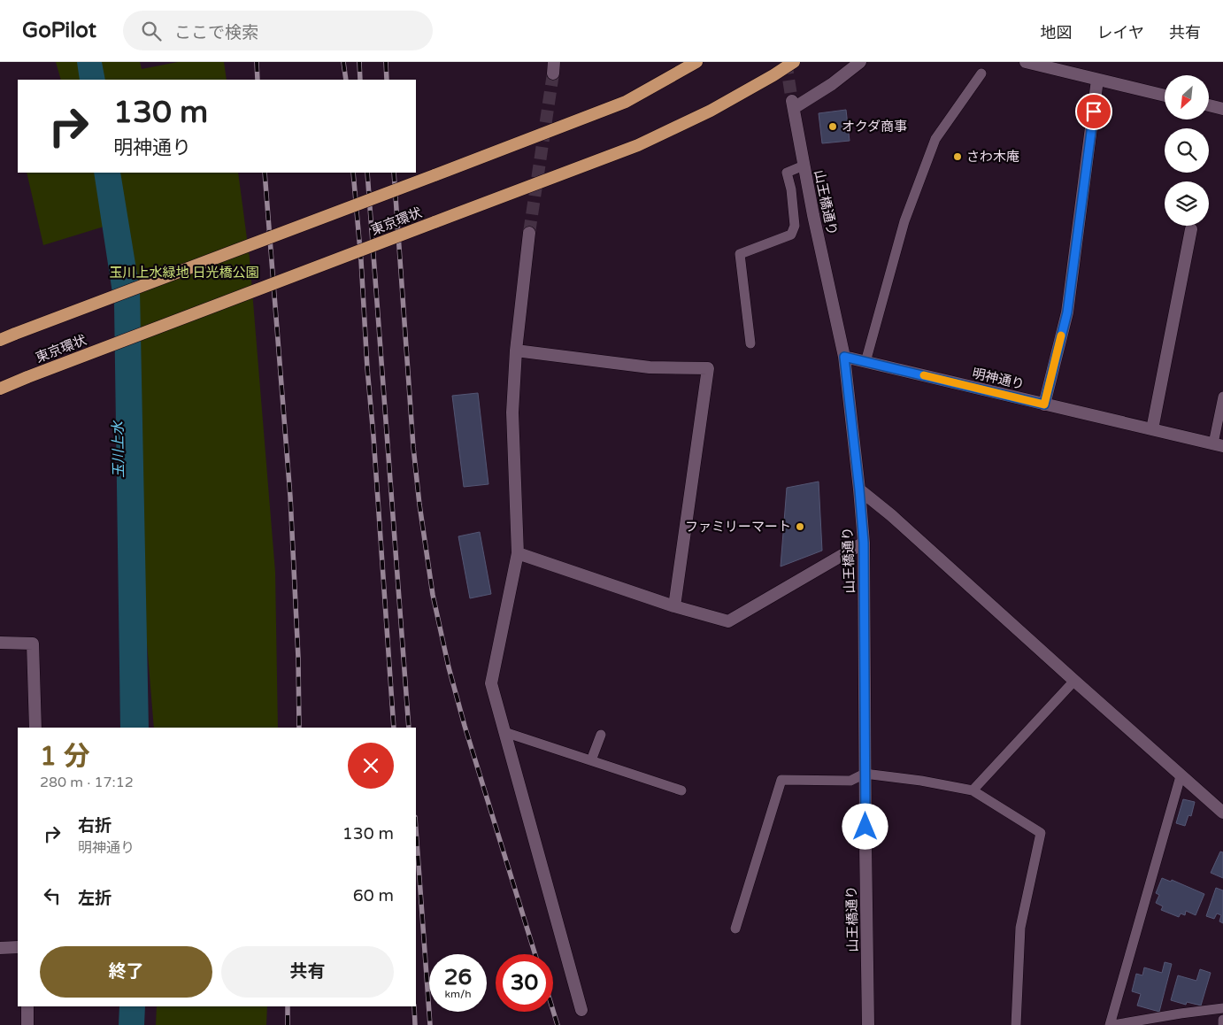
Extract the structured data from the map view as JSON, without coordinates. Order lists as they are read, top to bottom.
{
  "streets": {
    "highway": ["東京環状"],
    "street": ["山王橋通り", "明神通り"]
  },
  "crossings": [
    ["山王橋通り", "明神通り"]
  ],
  "water": ["玉川上水"],
  "parks": ["玉川上水緑地 日光橋公園"],
  "places": ["オクダ商事", "さわ木庵", "ファミリーマート"],
  "north": "bottom left",
  "page": {
    "header": "GoPilot",
    "search": "ここで検索",
    "nav": ["地図", "レイヤ", "共有"],
    "turn": ["130 m", "明神通り"],
    "heading": ["1 分", "280 m · 17:12"],
    "list": [
      {
        "name": "右折",
        "note": "明神通り",
        "value": "130 m"
      },
      {
        "name": "左折",
        "value": "60 m"
      }
    ],
    "buttons": ["終了", "共有"],
    "speed": "26 km/h",
    "limit": "30"
  }
}
